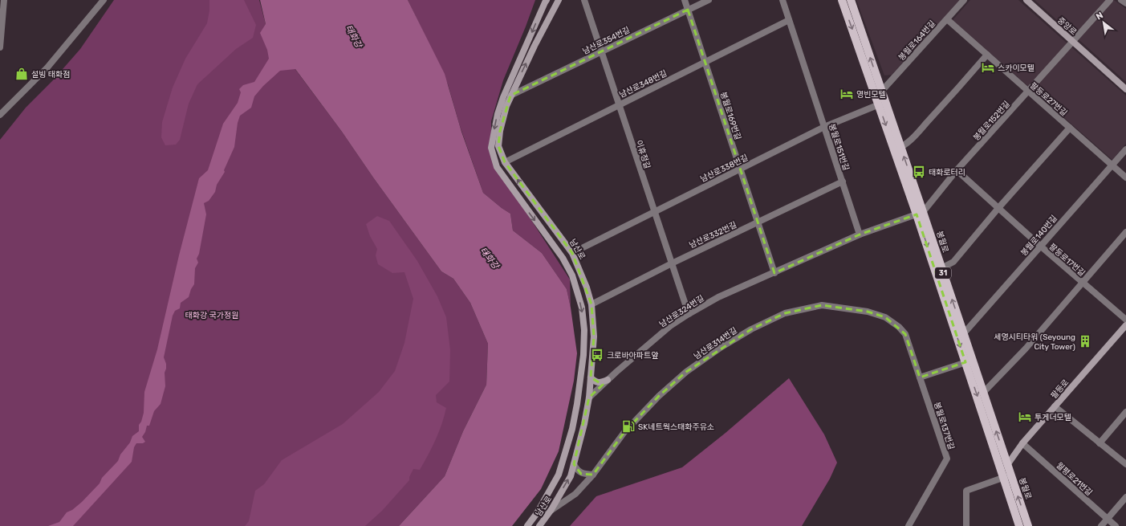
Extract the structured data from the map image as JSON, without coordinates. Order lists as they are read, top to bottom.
{
  "streets": {
    "main road": [
      "중앙로",
      "봉월로",
      "남산로",
      "31",
      "팔등로"
    ],
    "street": [
      "남산로354번길",
      "봉월로164번길",
      "남산로348번길",
      "팔등로27번길",
      "봉월로169번길",
      "봉월로152번길",
      "봉월로151번길",
      "이휴정길",
      "남산로338번길",
      "남산로332번길",
      "봉월로140번길",
      "팔등로17번길",
      "남산로324번길",
      "남산로314번길",
      "봉월로137번길",
      "월평로21번길"
    ]
  },
  "crossings": [
    ["중앙로", "봉월로152번길"],
    ["남산로354번길", "봉월로169번길"],
    ["남산로354번길", "이휴정길"],
    ["남산로354번길", "남산로"],
    ["봉월로164번길", "팔등로27번길"],
    ["남산로348번길", "봉월로169번길"],
    ["남산로348번길", "봉월로151번길"],
    ["남산로348번길", "이휴정길"],
    ["남산로348번길", "남산로"],
    ["팔등로27번길", "봉월로152번길"],
    ["팔등로27번길", "봉월로140번길"],
    ["봉월로169번길", "남산로338번길"],
    ["봉월로169번길", "남산로332번길"],
    ["봉월로169번길", "남산로324번길"],
    ["봉월로152번길", "봉월로"],
    ["봉월로152번길", "팔등로17번길"],
    ["봉월로151번길", "남산로338번길"],
    ["봉월로151번길", "남산로332번길"],
    ["봉월로151번길", "남산로324번길"],
    ["이휴정길", "남산로338번길"],
    ["이휴정길", "남산로332번길"],
    ["이휴정길", "남산로324번길"],
    ["남산로338번길", "남산로"],
    ["남산로332번길", "남산로"],
    ["봉월로140번길", "봉월로"],
    ["봉월로140번길", "팔등로17번길"],
    ["봉월로", "팔등로"],
    ["남산로", "남산로324번길"],
    ["남산로", "남산로314번길"],
    ["남산로314번길", "봉월로137번길"],
    ["팔등로", "월평로21번길"]
  ],
  "water": ["태화강"],
  "parks": ["태화강 국가정원"],
  "places": {
    "hotel": ["스카이모텔", "영빈모텔", "투게더모텔"],
    "shop": ["설빙 태화점"],
    "bus stop": ["태화로터리", "크로바아파트앞"],
    "building": ["세영시티타워 (Seyoung City Tower)"],
    "fuel station": ["SK네트웍스태화주유소"]
  },
  "north": "top left"
}
